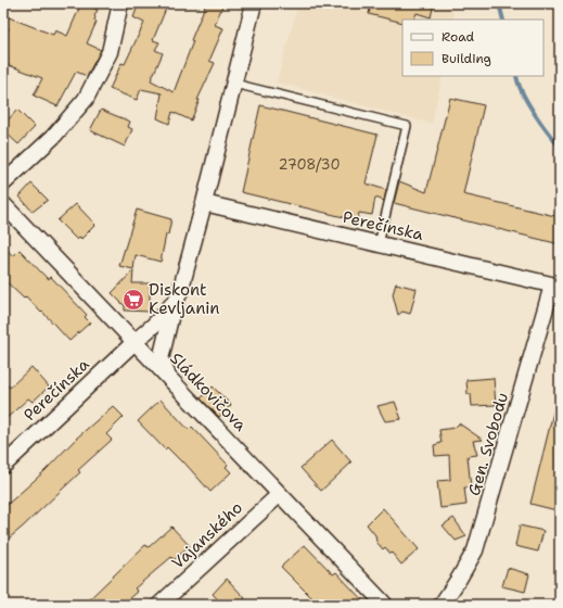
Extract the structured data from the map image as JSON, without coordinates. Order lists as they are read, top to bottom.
{
  "streets": {
    "street": [
      "Perečínska",
      "Sládkovičova",
      "Gen. Svobodu",
      "Vajanského"
    ]
  },
  "crossings": [
    ["Perečínska", "Sládkovičova"],
    ["Perečínska", "Gen. Svobodu"],
    ["Sládkovičova", "Vajanského"]
  ],
  "places": {
    "supermarket": ["Diskont Kevljanin"]
  },
  "house_numbers": ["2708/30"],
  "legend": ["Road", "Building"]
}
